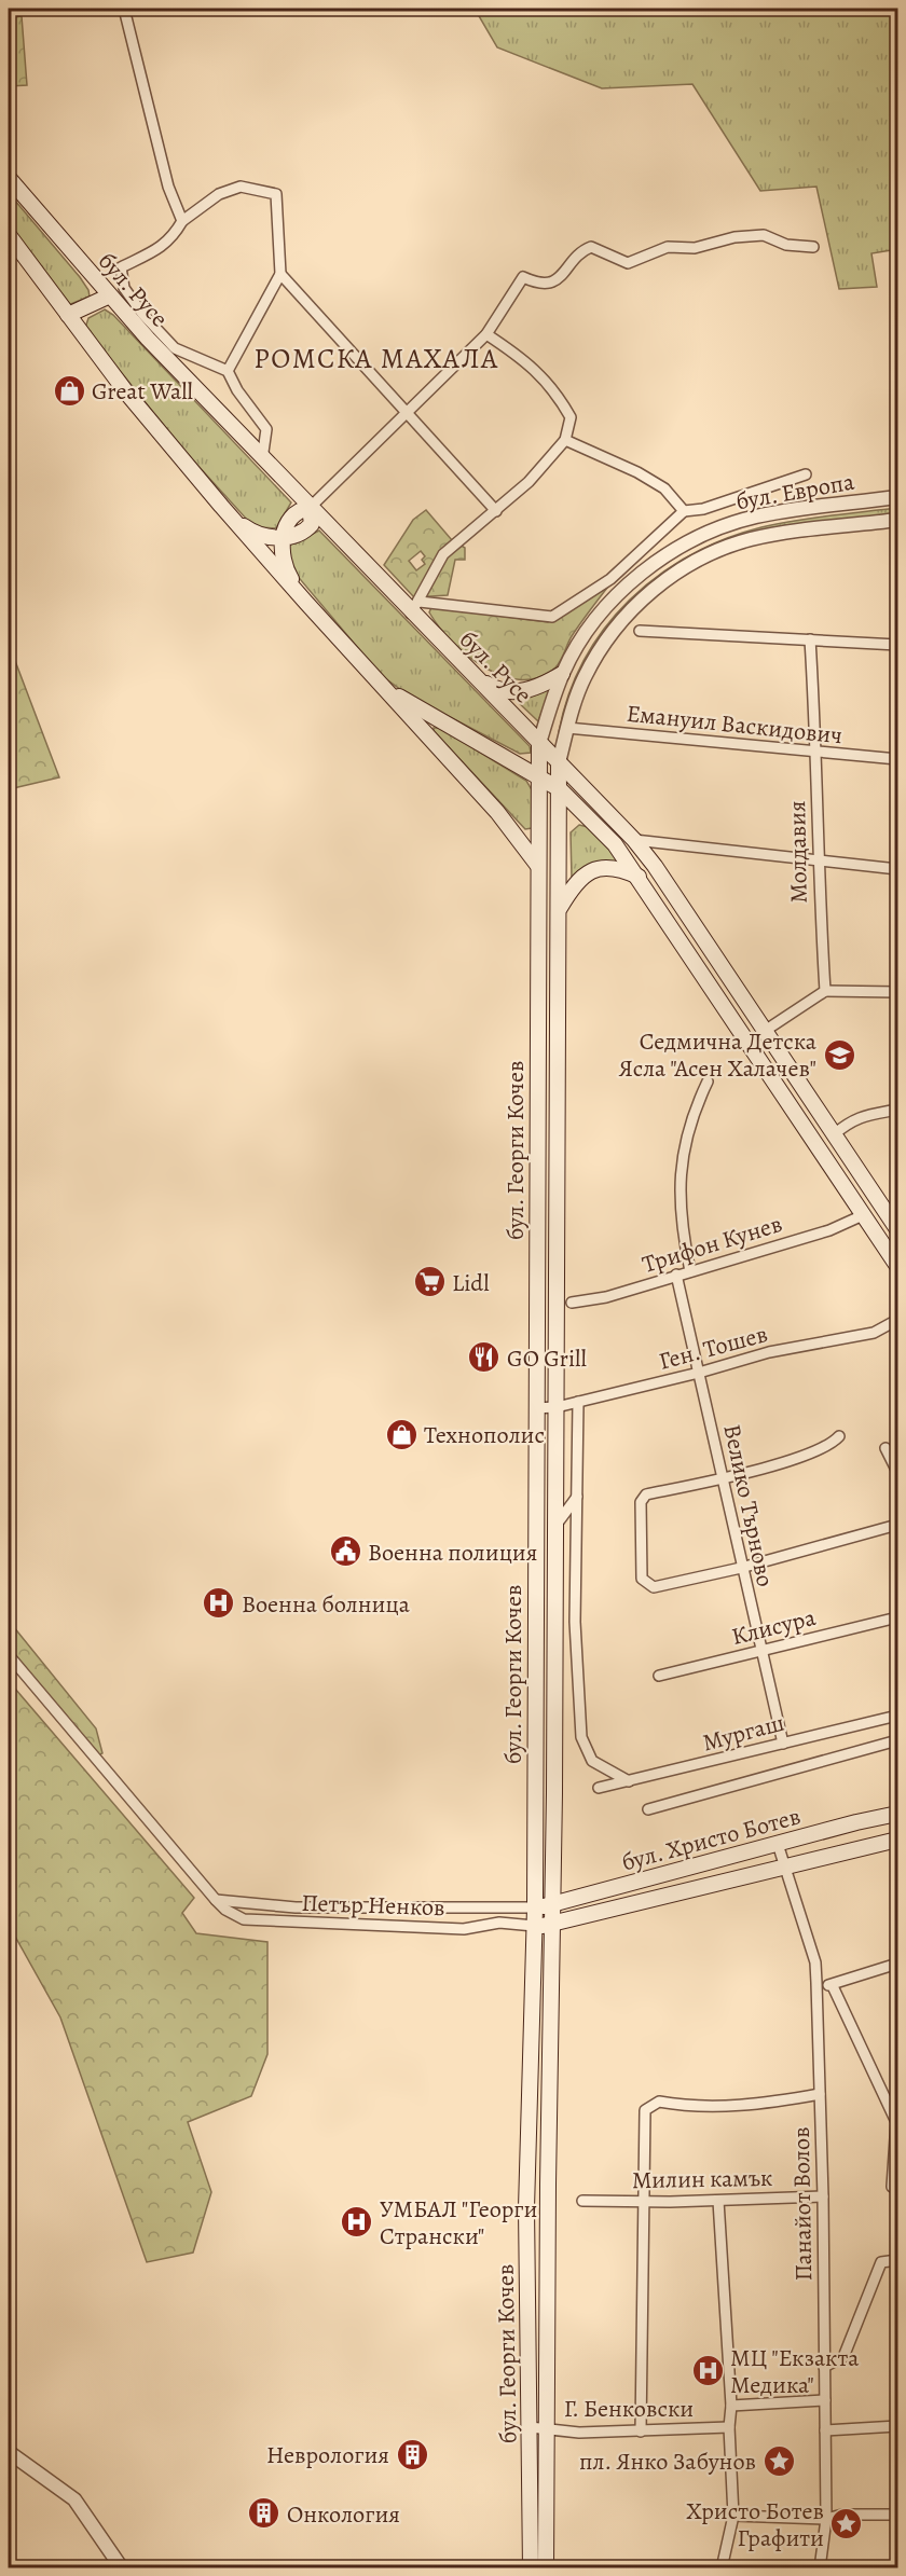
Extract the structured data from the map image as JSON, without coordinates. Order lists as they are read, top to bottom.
{
  "streets": {
    "main road": ["бул. Русе", "бул. Георги Кочев", "бул. Христо Ботев"],
    "street": [
      "бул. Европа",
      "Емануил Васкидович",
      "Молдавия",
      "Трифон Кунев",
      "Ген. Тошев",
      "Велико Търново",
      "Клисура",
      "Мургаш",
      "Петър Ненков",
      "Милин камък",
      "Панайот Волов",
      "Г. Бенковски"
    ]
  },
  "crossings": [
    ["бул. Русе", "бул. Европа"],
    ["бул. Русе", "бул. Георги Кочев"],
    ["бул. Европа", "Емануил Васкидович"],
    ["бул. Европа", "бул. Георги Кочев"],
    ["Емануил Васкидович", "Молдавия"],
    ["бул. Георги Кочев", "Ген. Тошев"],
    ["бул. Георги Кочев", "бул. Христо Ботев"],
    ["бул. Георги Кочев", "Петър Ненков"],
    ["бул. Георги Кочев", "Г. Бенковски"],
    ["Трифон Кунев", "Велико Търново"],
    ["Ген. Тошев", "Велико Търново"],
    ["Велико Търново", "Клисура"],
    ["Велико Търново", "Мургаш"],
    ["бул. Христо Ботев", "Петър Ненков"],
    ["бул. Христо Ботев", "Панайот Волов"],
    ["Милин камък", "Панайот Волов"]
  ],
  "districts": ["РОМСКА МАХАЛА"],
  "places": {
    "shop": ["Great Wall", "Технополис"],
    "school or university": ["Седмична Детска Ясла \"Асен Халачев\""],
    "supermarket": ["Lidl"],
    "restaurant": ["GO Grill"],
    "public building": ["Военна полиция"],
    "hospital": ["Военна болница", "УМБАЛ \"Георги Странски\"", "МЦ \"Екзакта Медика\""],
    "building": ["Неврология", "Онкология"],
    "place": ["пл. Янко Забунов", "Христо Ботев Графити"]
  }
}
